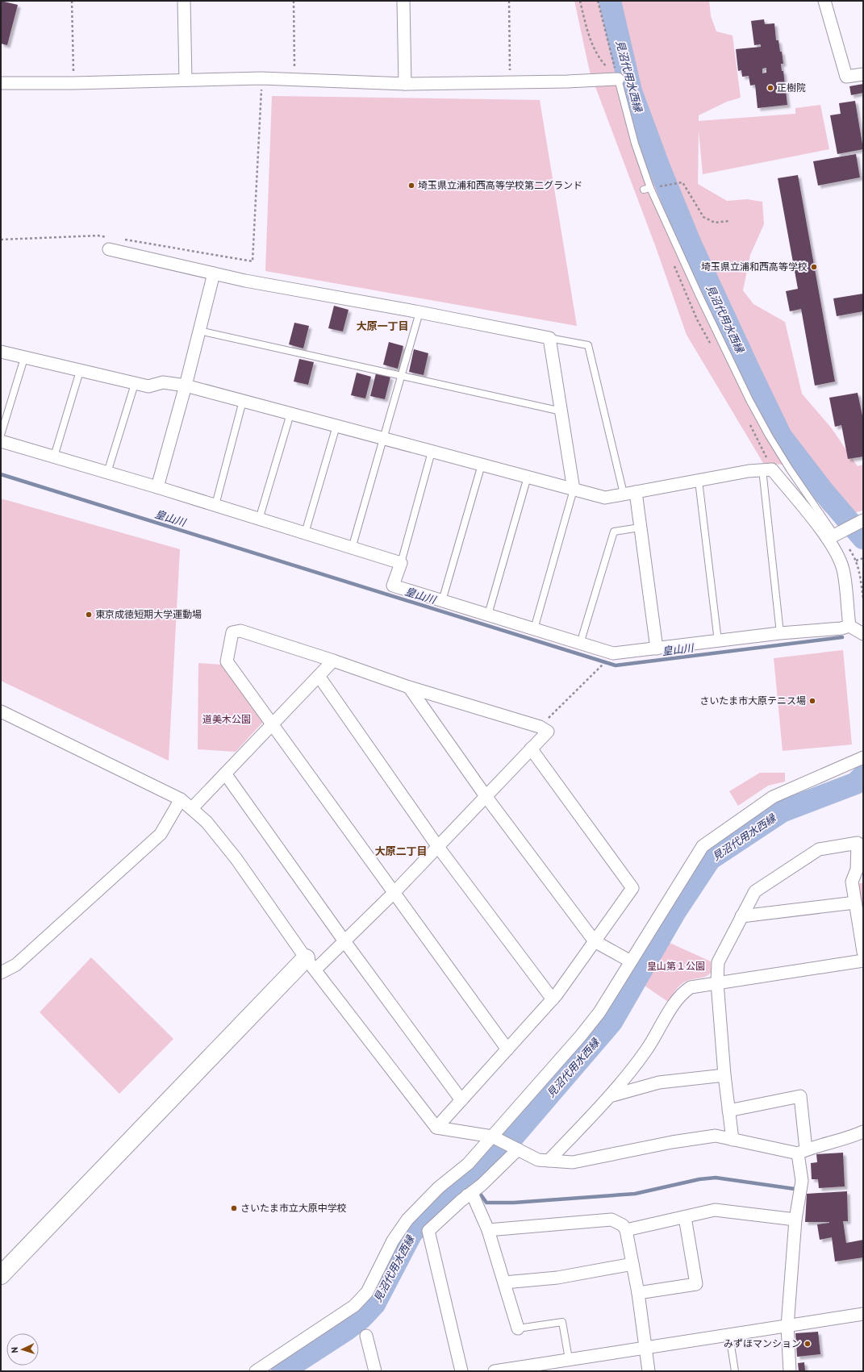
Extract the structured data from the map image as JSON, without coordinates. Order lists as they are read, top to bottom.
{
  "districts": ["大原一丁目", "大原二丁目"],
  "water": ["見沼代用水西縁", "皇山川"],
  "parks": ["道美木公園", "皇山第１公園"],
  "places": [
    "正樹院",
    "埼玉県立浦和西高等学校第二グランド",
    "埼玉県立浦和西高等学校",
    "東京成徳短期大学運動場",
    "さいたま市大原テニス場",
    "さいたま市立大原中学校",
    "みずほマンション"
  ],
  "north": "left"
}
